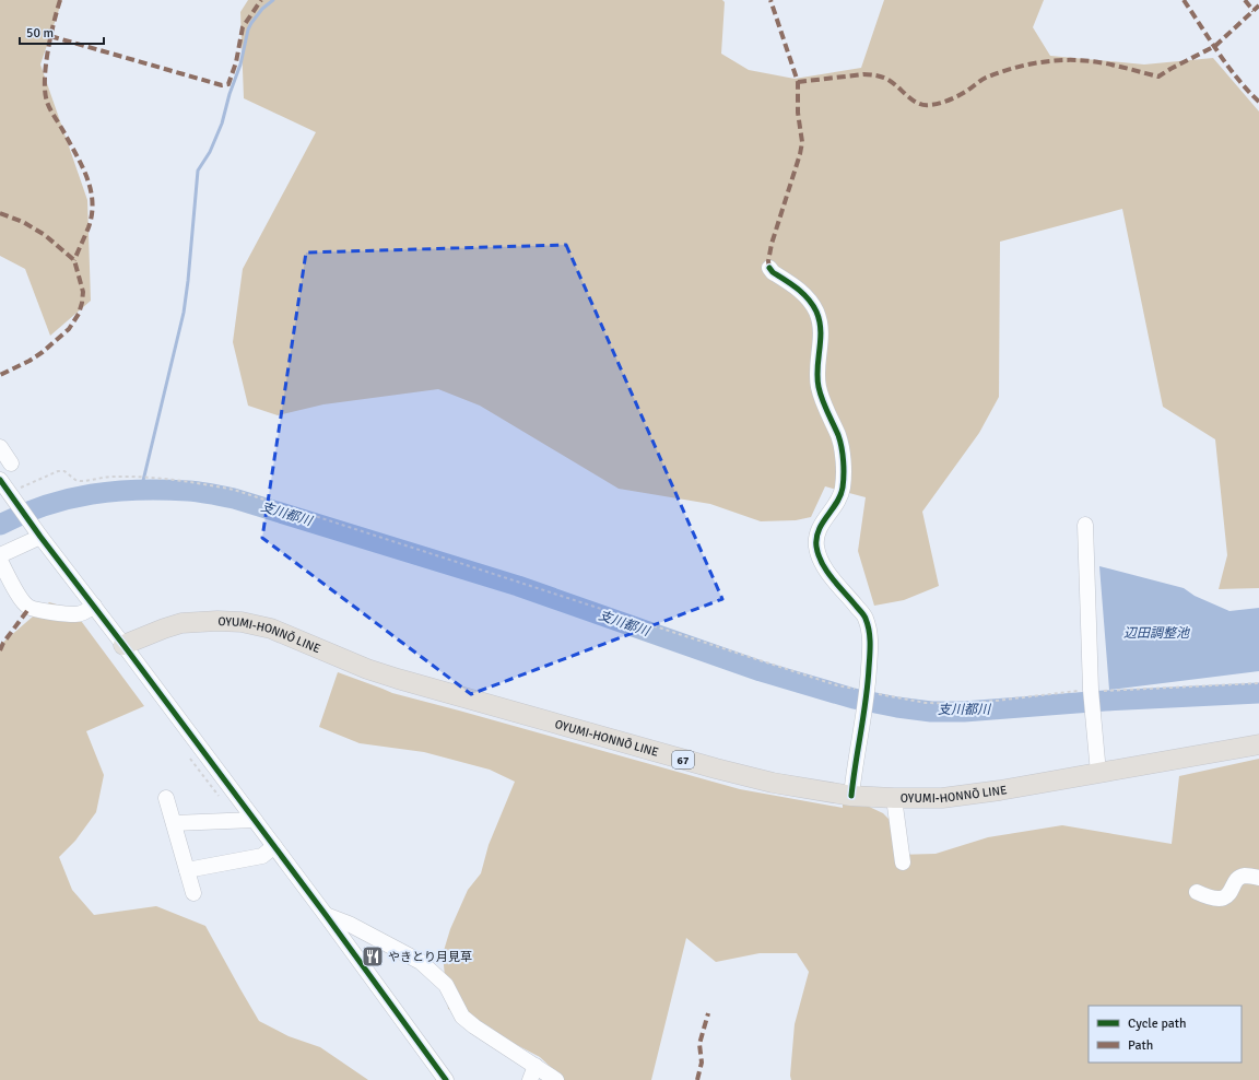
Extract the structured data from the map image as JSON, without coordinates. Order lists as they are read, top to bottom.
{
  "streets": {
    "main road": ["OYUMI-HONNŌ LINE", "67"]
  },
  "water": ["支川都川", "辺田調整池"],
  "places": {
    "restaurant": ["やきとり月見草"]
  },
  "legend": ["Cycle path", "Path"],
  "scale_bar": "50 m"
}
